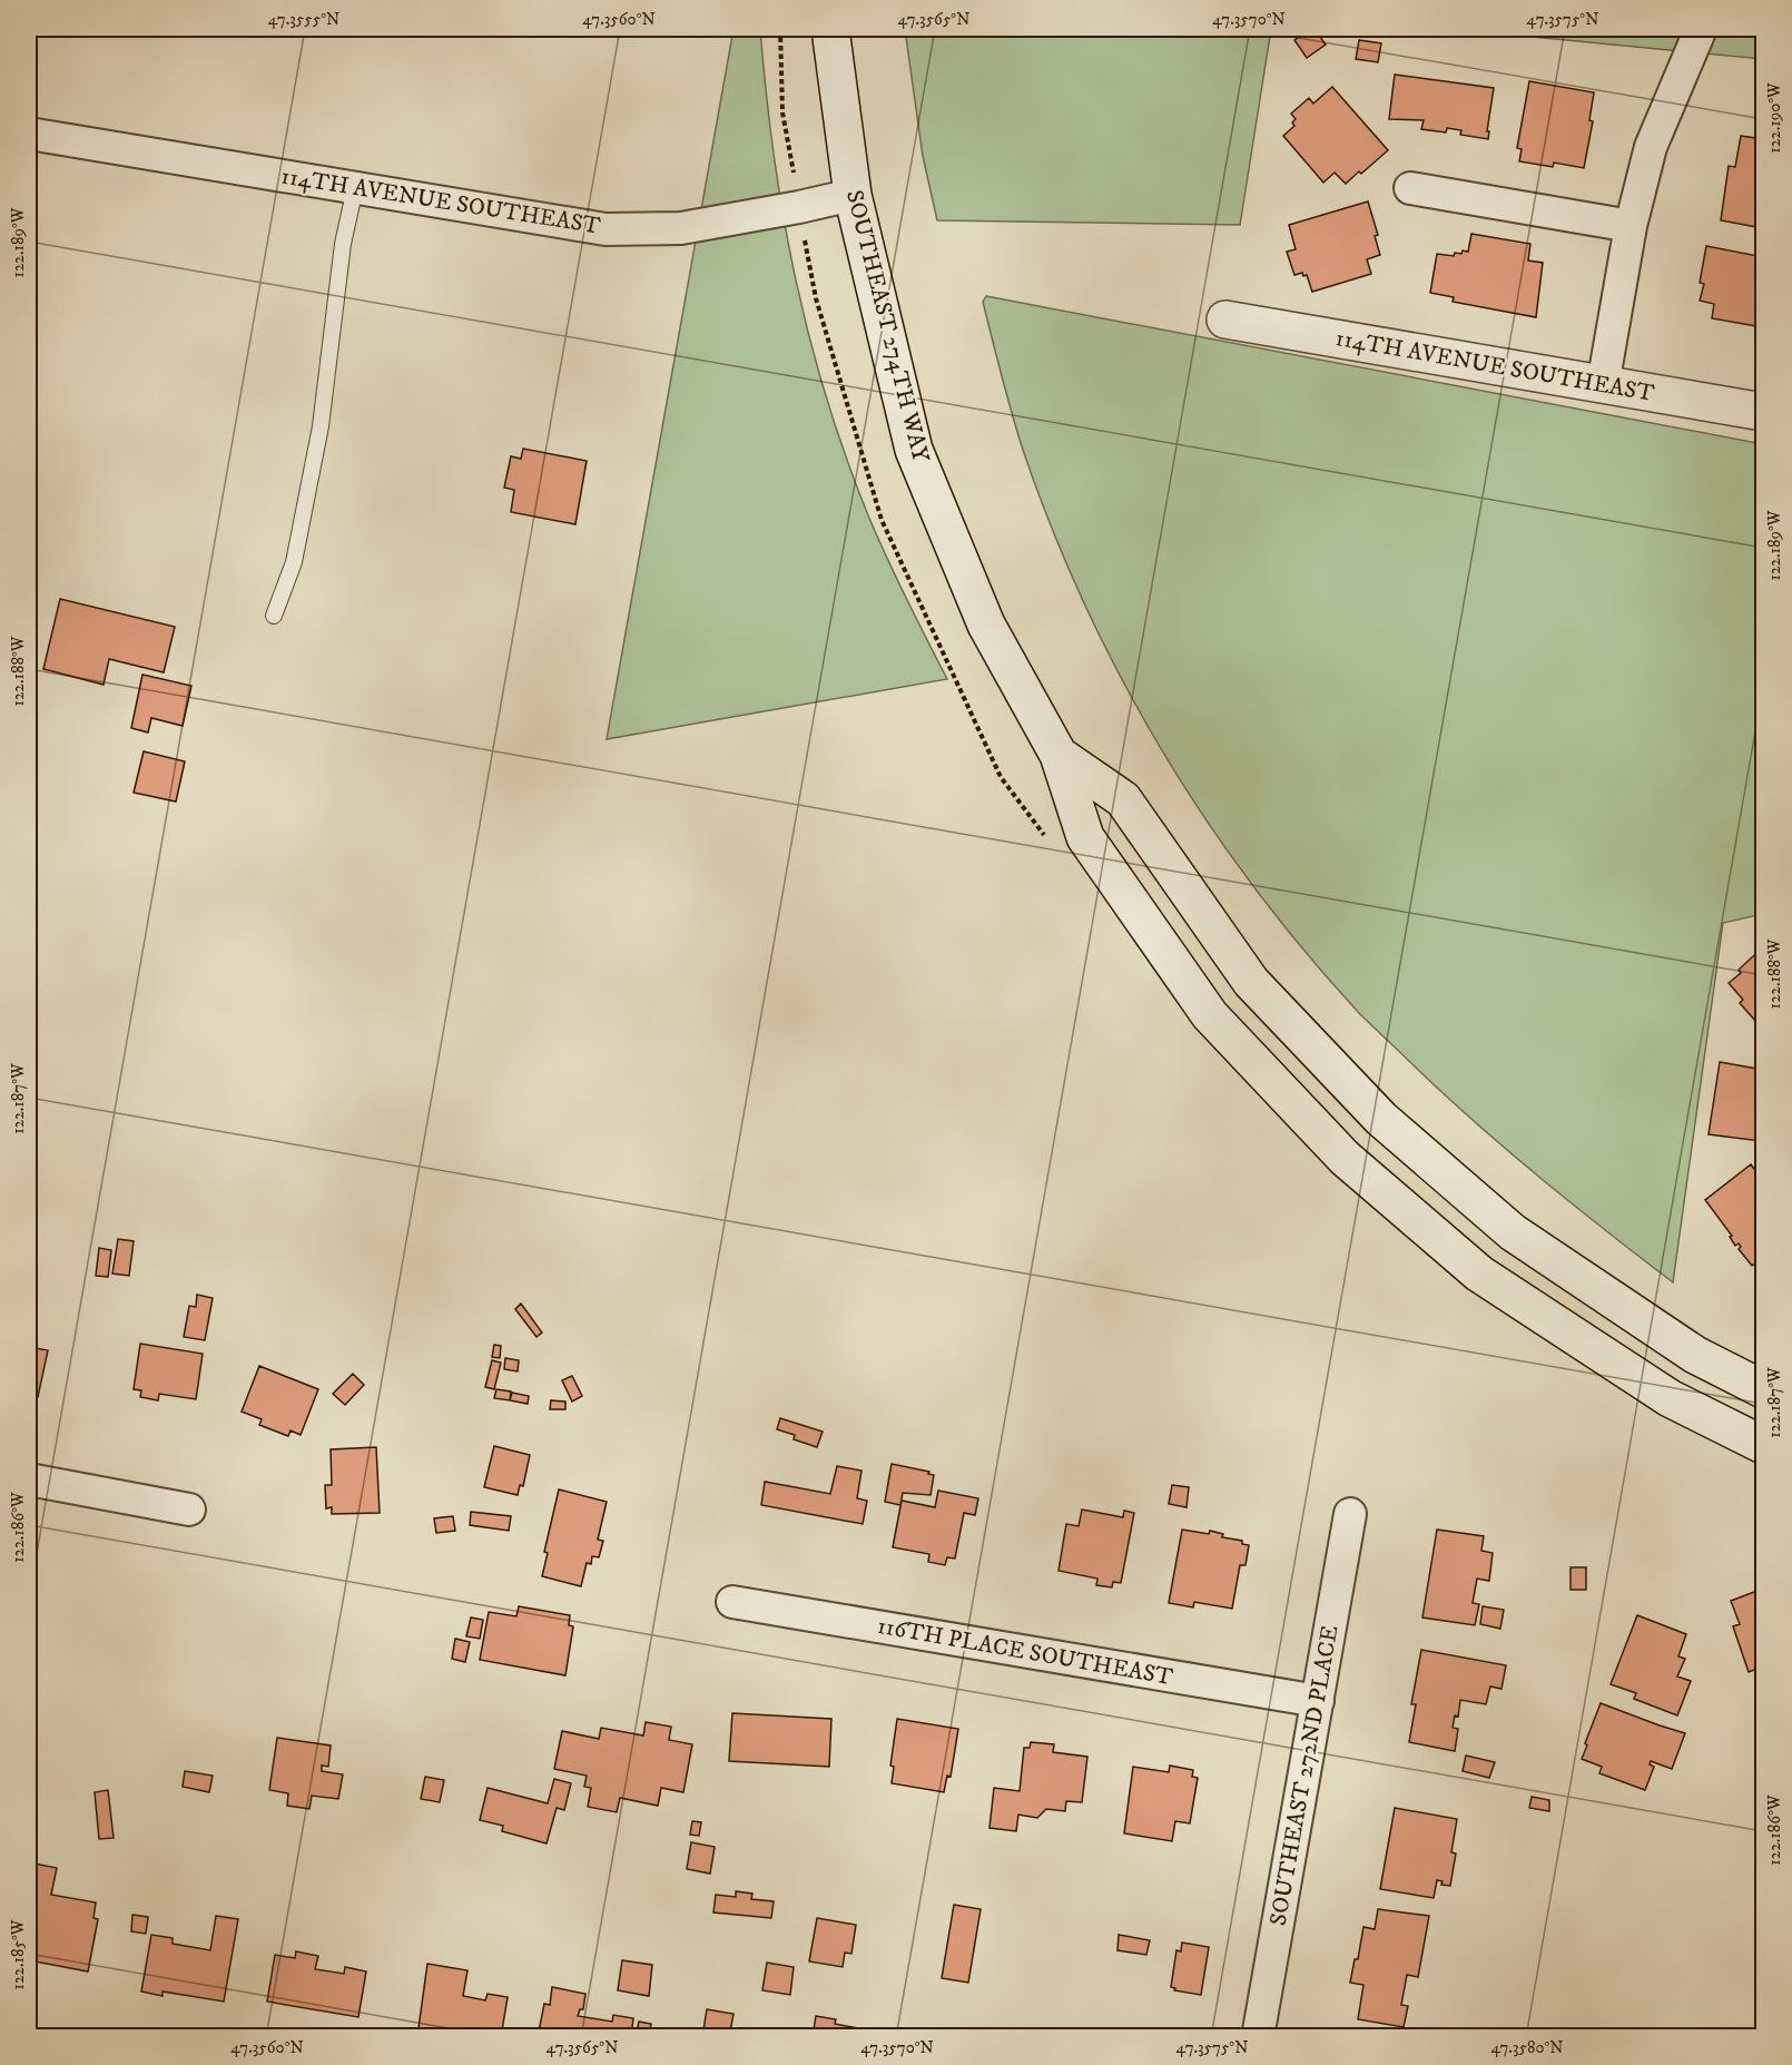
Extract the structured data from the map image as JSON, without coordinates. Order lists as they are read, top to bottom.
{
  "streets": {
    "main road": ["114TH AVENUE SOUTHEAST", "SOUTHEAST 274TH WAY"],
    "street": ["116TH PLACE SOUTHEAST", "SOUTHEAST 272ND PLACE"]
  },
  "crossings": [
    ["114TH AVENUE SOUTHEAST", "SOUTHEAST 274TH WAY"],
    ["116TH PLACE SOUTHEAST", "SOUTHEAST 272ND PLACE"]
  ],
  "coordinates": [
    "47.3555°N",
    "47.3560°N",
    "47.3565°N",
    "47.3570°N",
    "47.3575°N",
    "122.190°W",
    "122.189°W",
    "122.188°W",
    "122.187°W",
    "122.186°W",
    "122.185°W",
    "47.3580°N"
  ]
}
